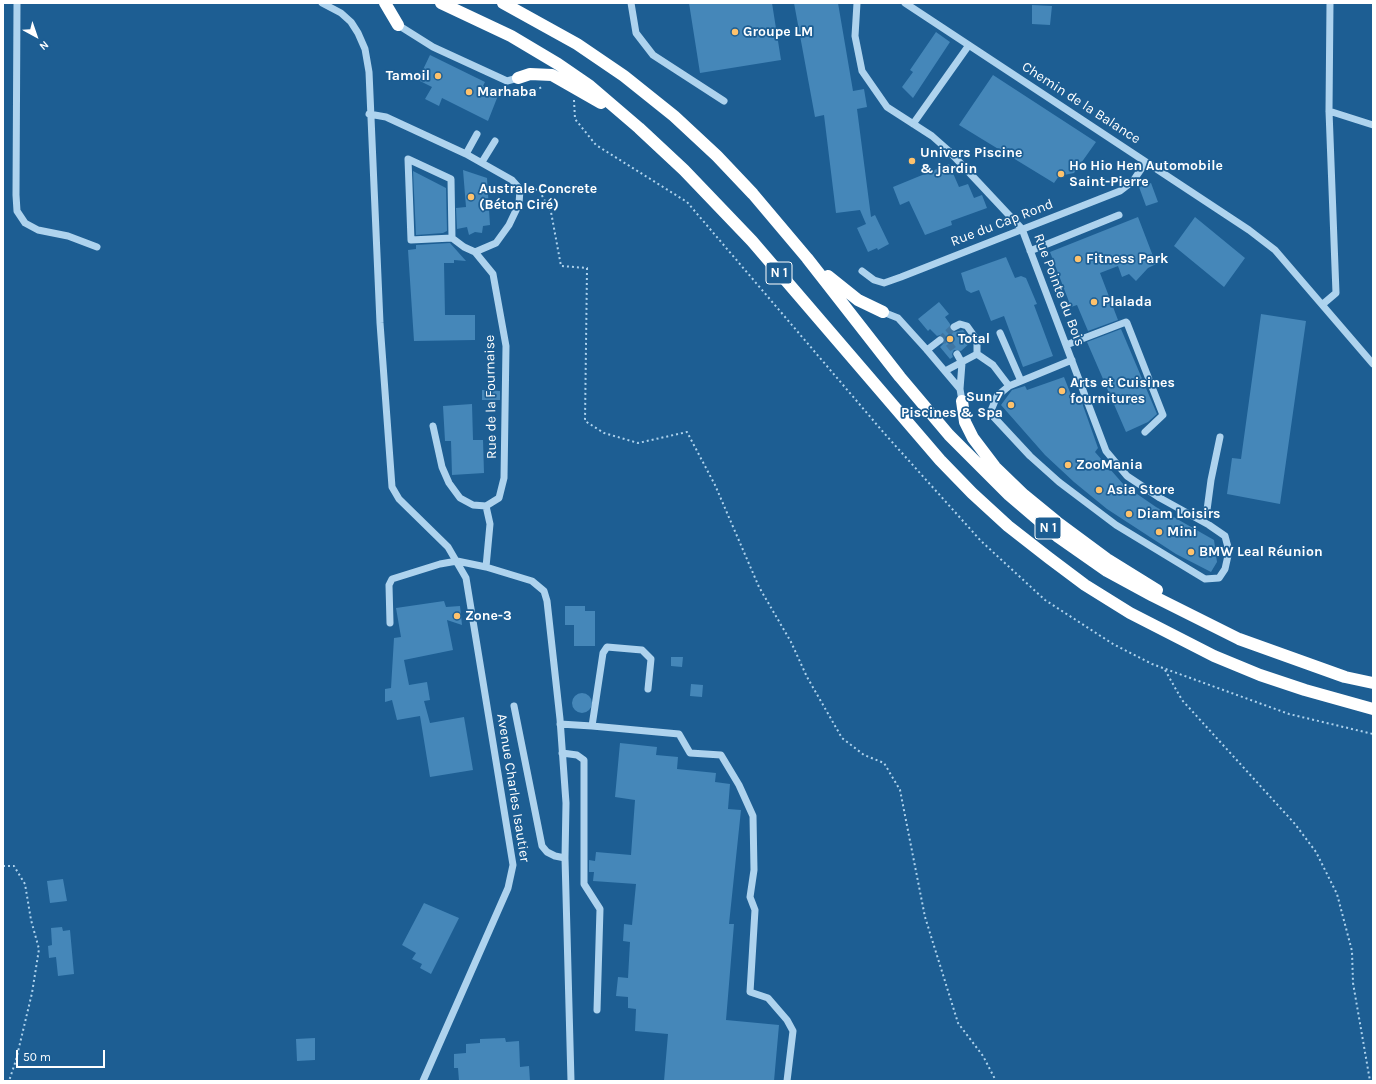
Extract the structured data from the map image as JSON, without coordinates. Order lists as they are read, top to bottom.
{
  "streets": {
    "highway": ["N 1"],
    "street": [
      "Chemin de la Balance",
      "Rue du Cap Rond",
      "Rue Pointe du Bois",
      "Rue de la Fournaise",
      "Avenue Charles Isautier"
    ]
  },
  "crossings": [
    ["Chemin de la Balance", "Rue du Cap Rond"],
    ["Rue du Cap Rond", "Rue Pointe du Bois"]
  ],
  "places": [
    "Groupe LM",
    "Tamoil",
    "Marhaba",
    "Univers Piscine & jardin",
    "Ho Hio Hen Automobile Saint-Pierre",
    "Australe Concrete (Béton Ciré)",
    "Fitness Park",
    "Plalada",
    "Total",
    "Arts et Cuisines fournitures",
    "Sun 7 Piscines & Spa",
    "ZooMania",
    "Asia Store",
    "Diam Loisirs",
    "Mini",
    "BMW Leal Réunion",
    "Zone-3"
  ],
  "scale_bar": "50 m",
  "north": "bottom right"
}
